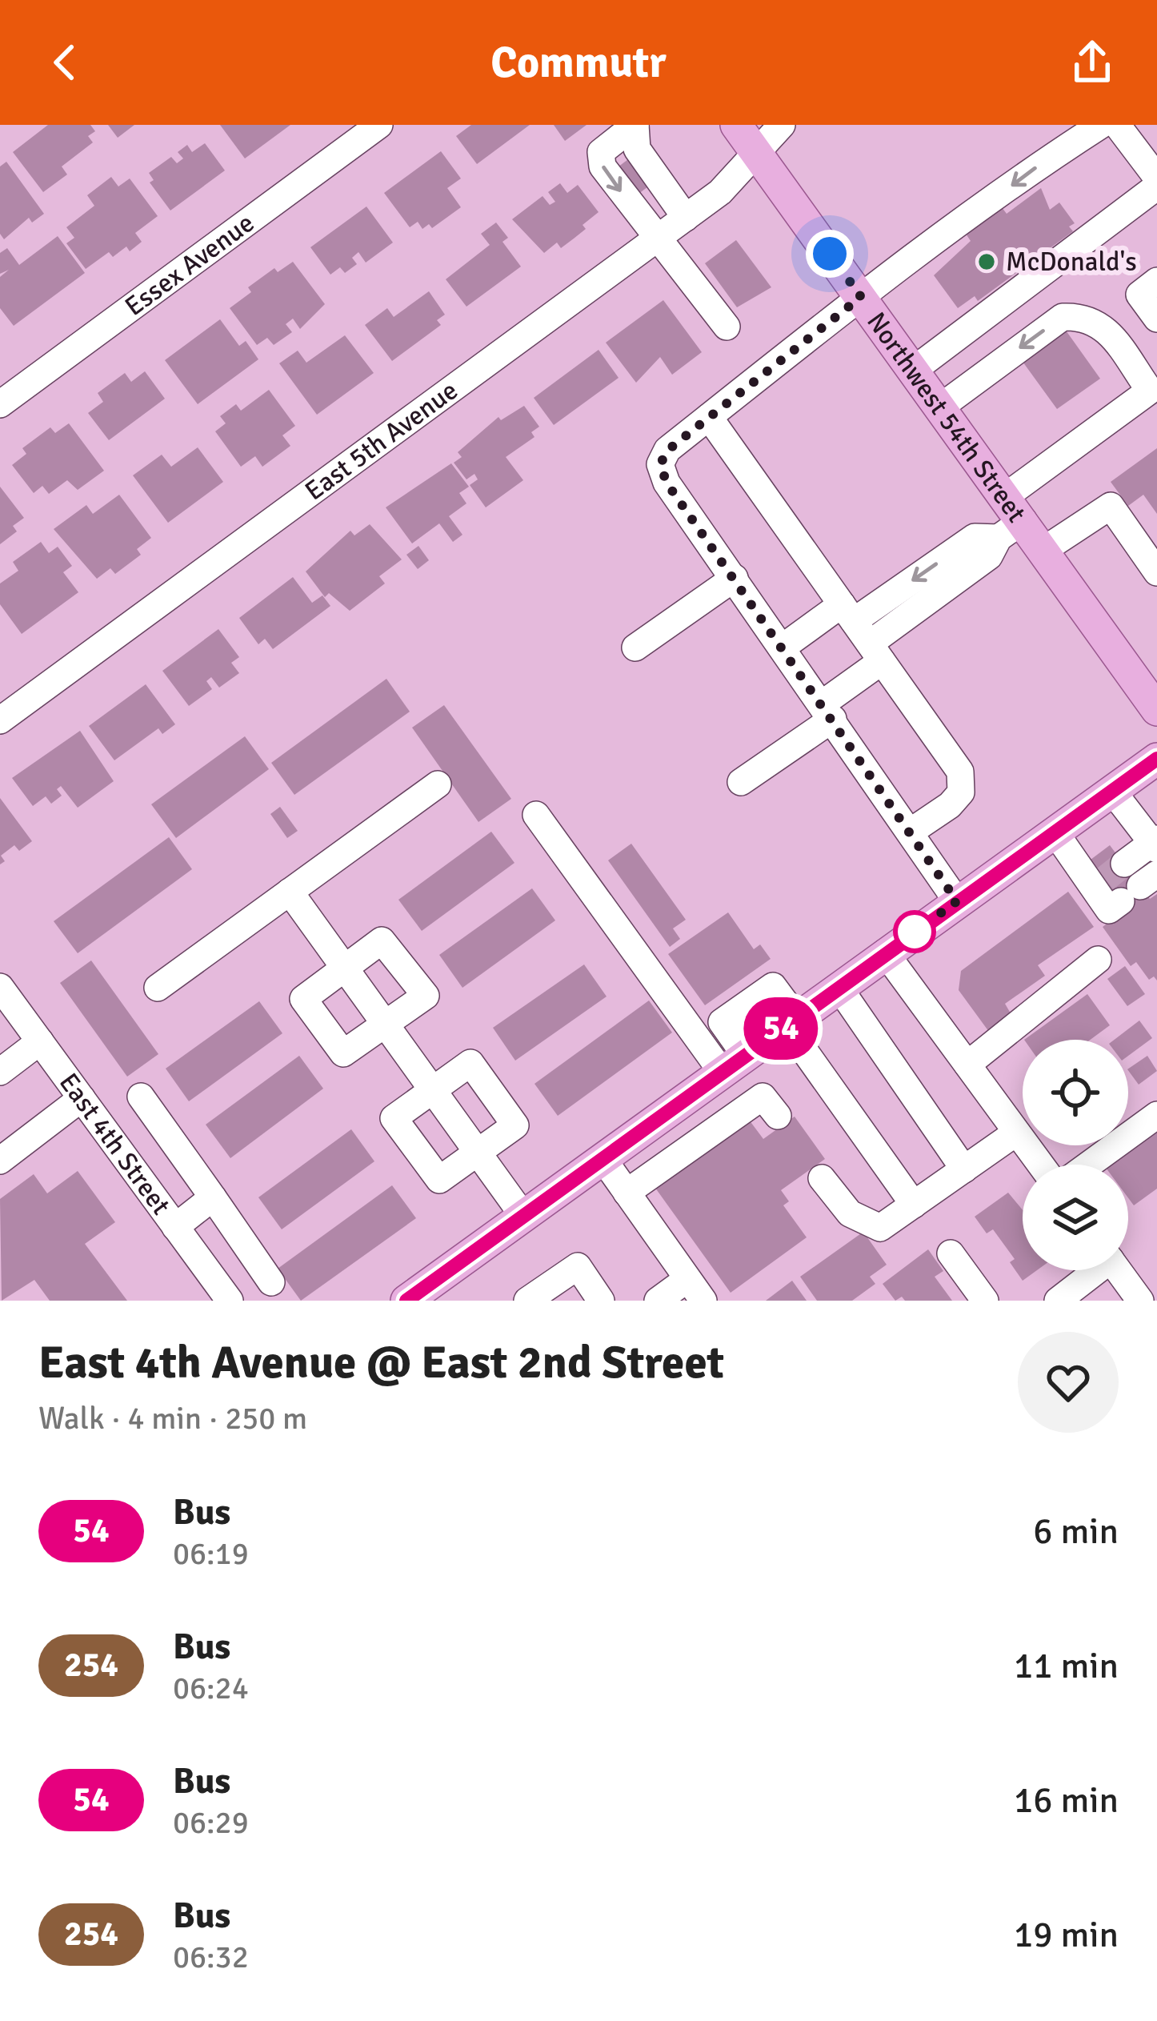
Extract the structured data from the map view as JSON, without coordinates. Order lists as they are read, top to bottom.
{
  "streets": {
    "main road": ["Northwest 54th Street"],
    "street": ["Essex Avenue", "East 5th Avenue", "East 4th Street"]
  },
  "crossings": [
    ["Northwest 54th Street", "East 5th Avenue"]
  ],
  "places": ["McDonald's"],
  "lines": ["bus line 54"],
  "page": {
    "header": "Commutr",
    "on_map": "54",
    "heading": ["East 4th Avenue @ East 2nd Street", "Walk · 4 min · 250 m"],
    "list": [
      {
        "mark": "54",
        "name": "Bus",
        "note": "06:19",
        "value": "6 min"
      },
      {
        "mark": "254",
        "name": "Bus",
        "note": "06:24",
        "value": "11 min"
      },
      {
        "mark": "54",
        "name": "Bus",
        "note": "06:29",
        "value": "16 min"
      },
      {
        "mark": "254",
        "name": "Bus",
        "note": "06:32",
        "value": "19 min"
      }
    ]
  }
}
